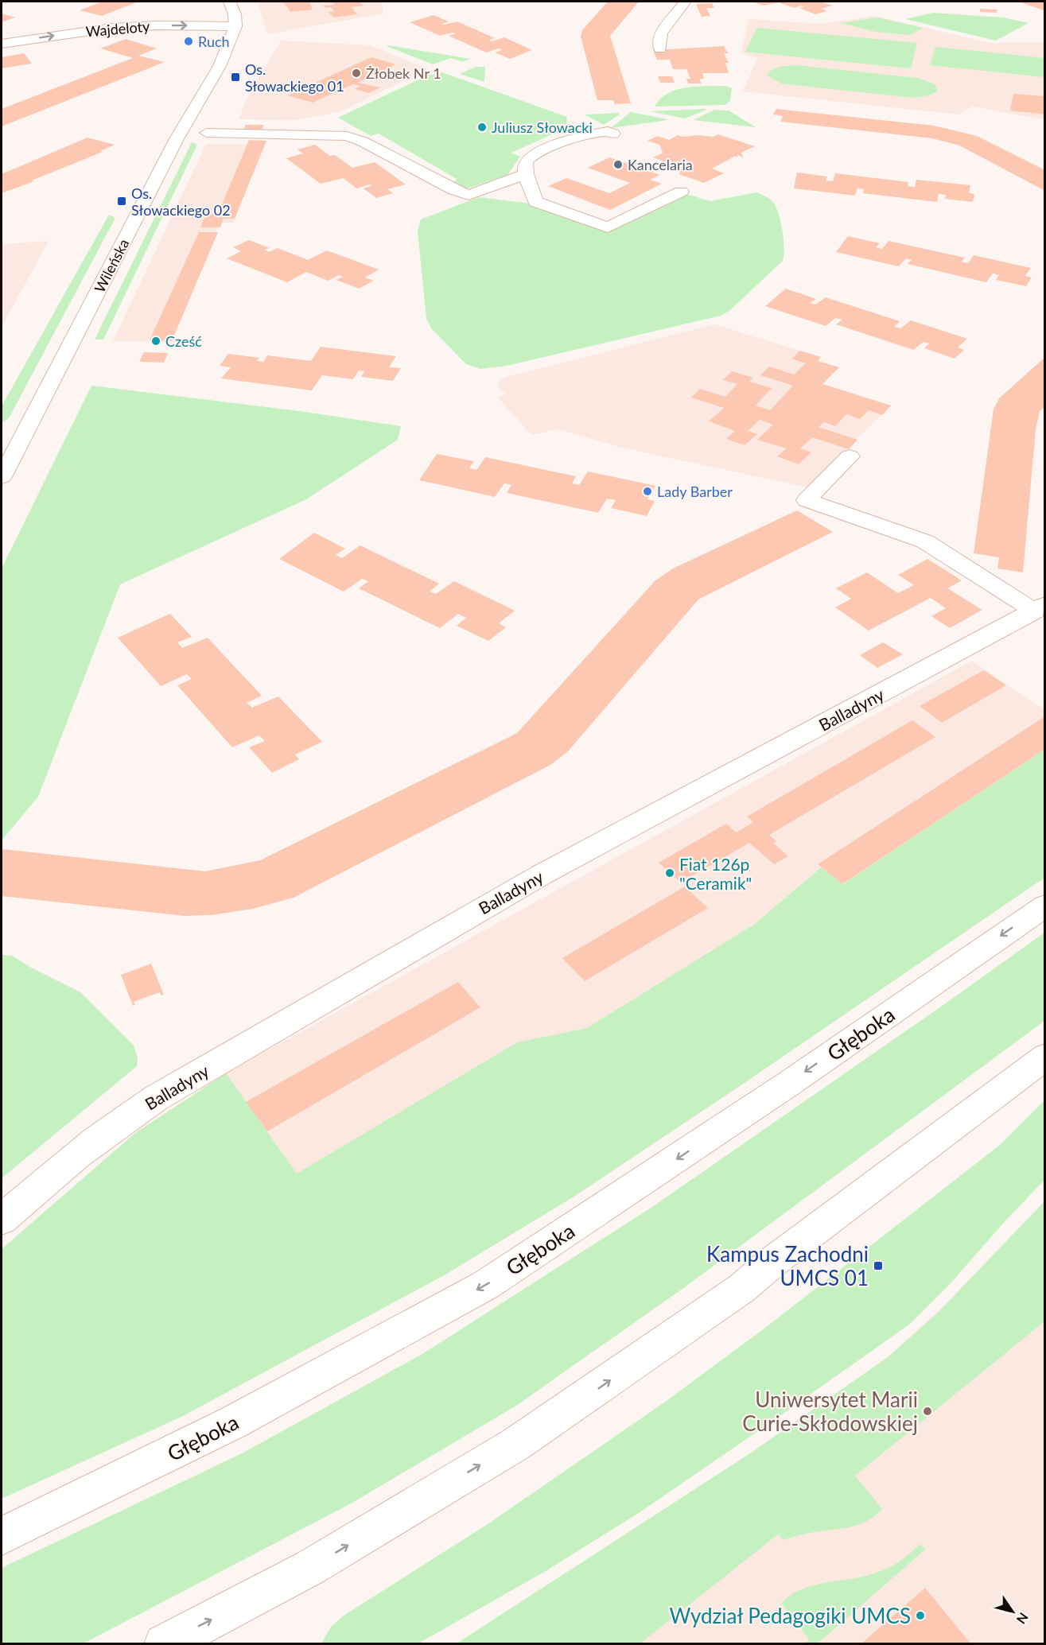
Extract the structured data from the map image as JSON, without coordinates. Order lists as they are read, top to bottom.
{
  "streets": {
    "street": [
      "Wajdeloty",
      "Wileńska",
      "Balladyny",
      "Głęboka"
    ]
  },
  "crossings": [
    ["Wajdeloty", "Wileńska"]
  ],
  "one_way": ["Wajdeloty"],
  "places": {
    "other": [
      "Ruch",
      "Żłobek Nr 1",
      "Juliusz Słowacki",
      "Kancelaria",
      "Cześć",
      "Lady Barber",
      "Fiat 126p \"Ceramik\"",
      "Uniwersytet Marii Curie-Skłodowskiej",
      "Wydział Pedagogiki UMCS"
    ],
    "transit": ["Os. Słowackiego 01", "Os. Słowackiego 02", "Kampus Zachodni UMCS 01"]
  },
  "north": "bottom right"
}
